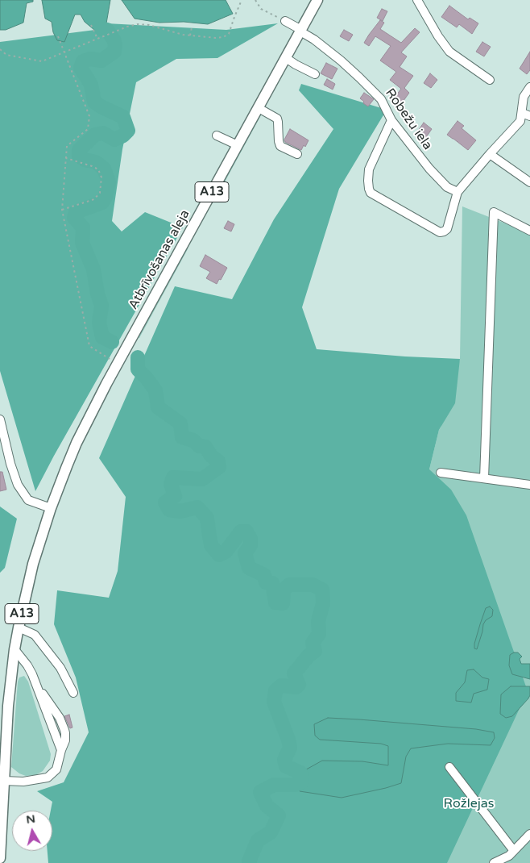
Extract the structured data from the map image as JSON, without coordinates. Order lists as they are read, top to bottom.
{
  "streets": {
    "main road": ["A13", "Atbrīvošanas aleja"],
    "street": ["Robežu iela"]
  },
  "crossings": [
    ["Robežu iela", "Atbrīvošanas aleja"],
    ["A13", "Atbrīvošanas aleja"]
  ],
  "parks": ["Rožlejas"],
  "north": "top"
}
